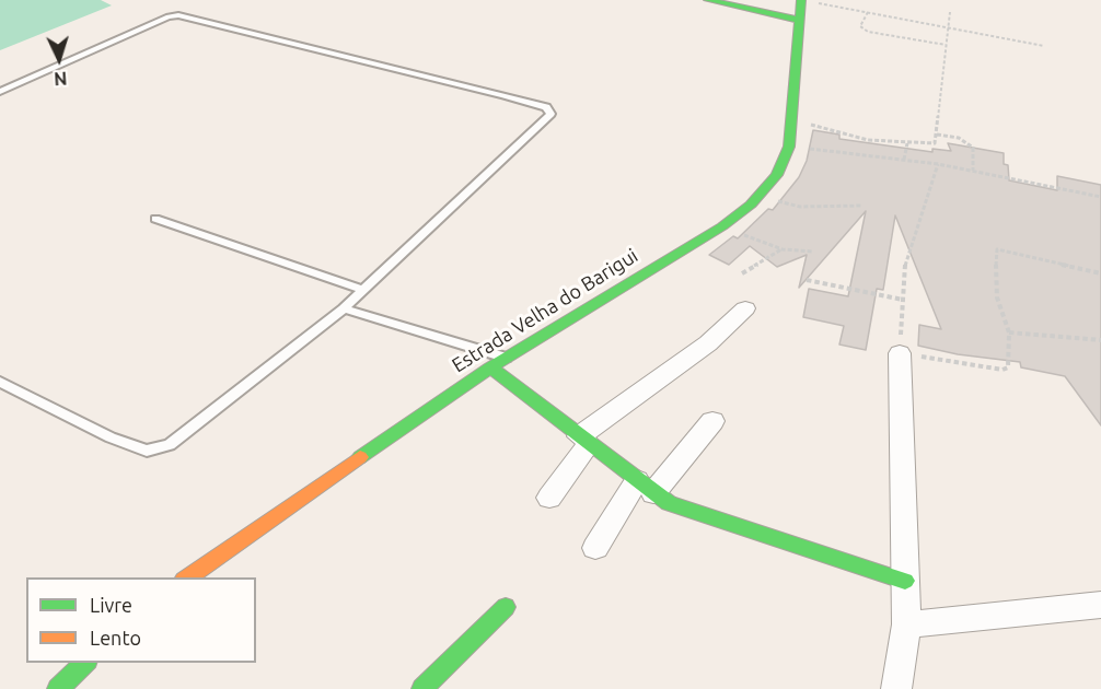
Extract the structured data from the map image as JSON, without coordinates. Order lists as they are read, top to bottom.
{
  "streets": {
    "street": ["Estrada Velha do Barigui"]
  },
  "legend": ["Livre", "Lento"],
  "north": "bottom"
}
